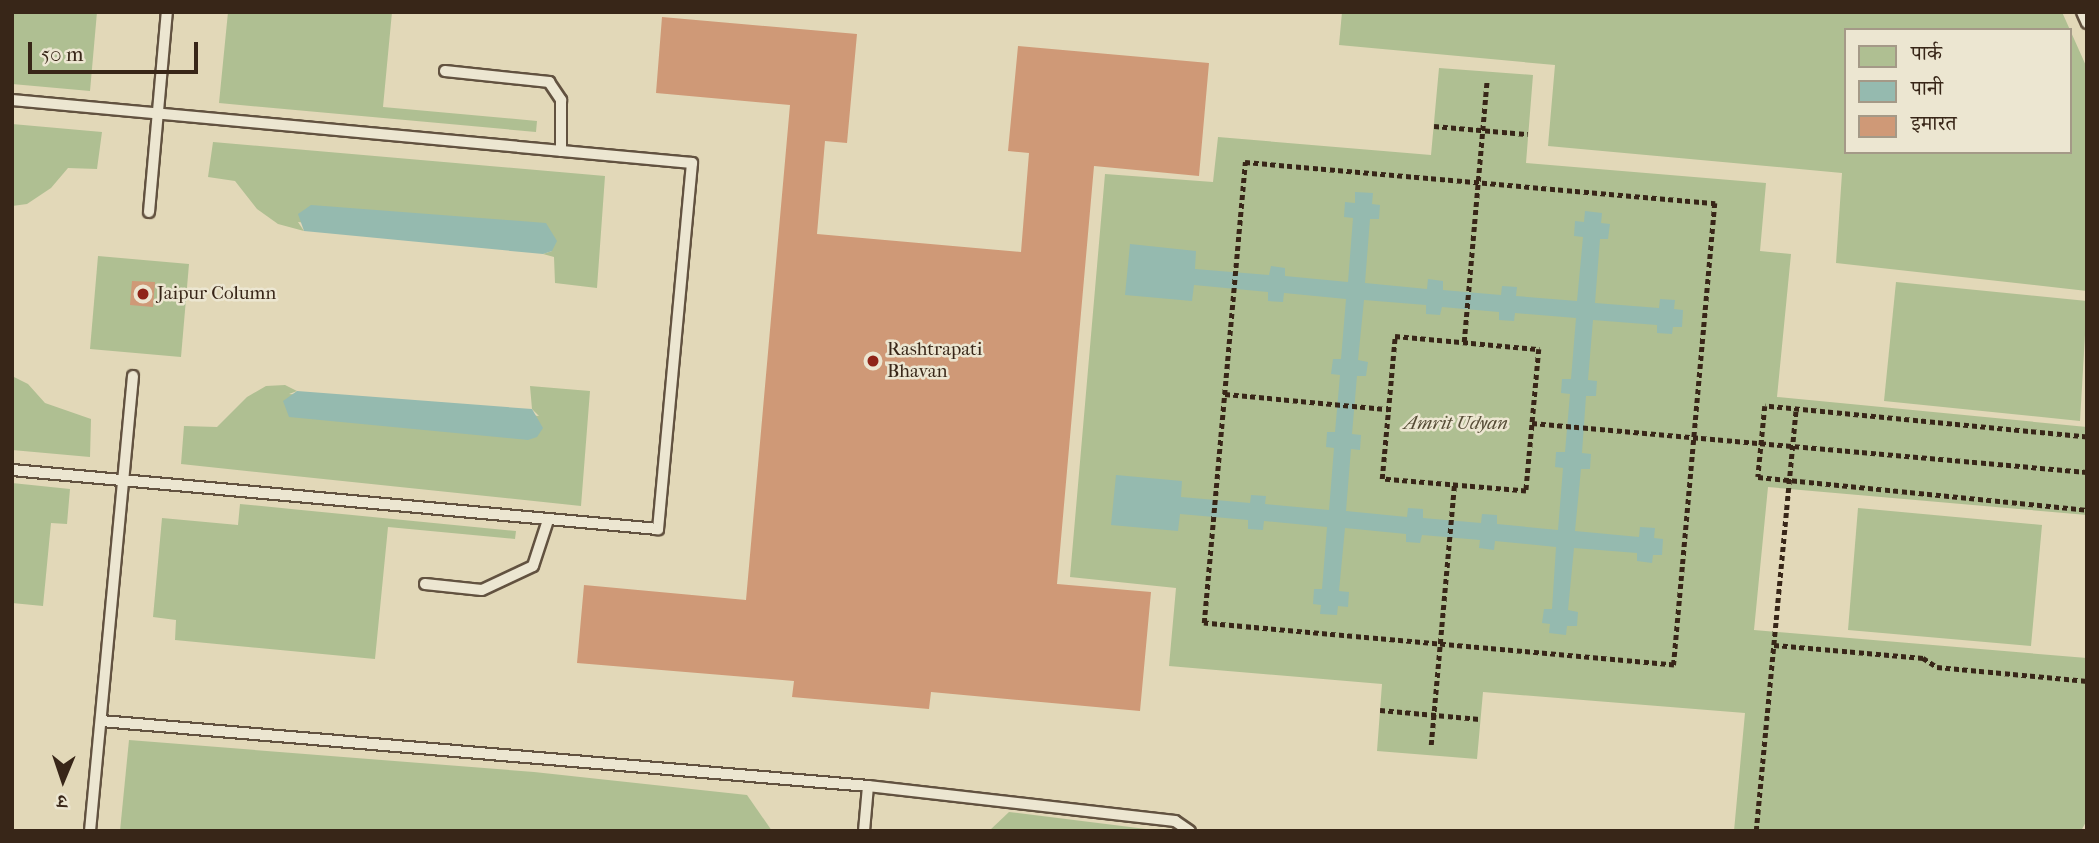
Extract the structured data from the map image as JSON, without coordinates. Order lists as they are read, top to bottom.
{
  "parks": ["Amrit Udyan"],
  "places": ["Jaipur Column", "Rashtrapati Bhavan"],
  "legend": ["पार्क", "पानी", "इमारत"],
  "scale_bar": "50 m",
  "north": "bottom"
}
